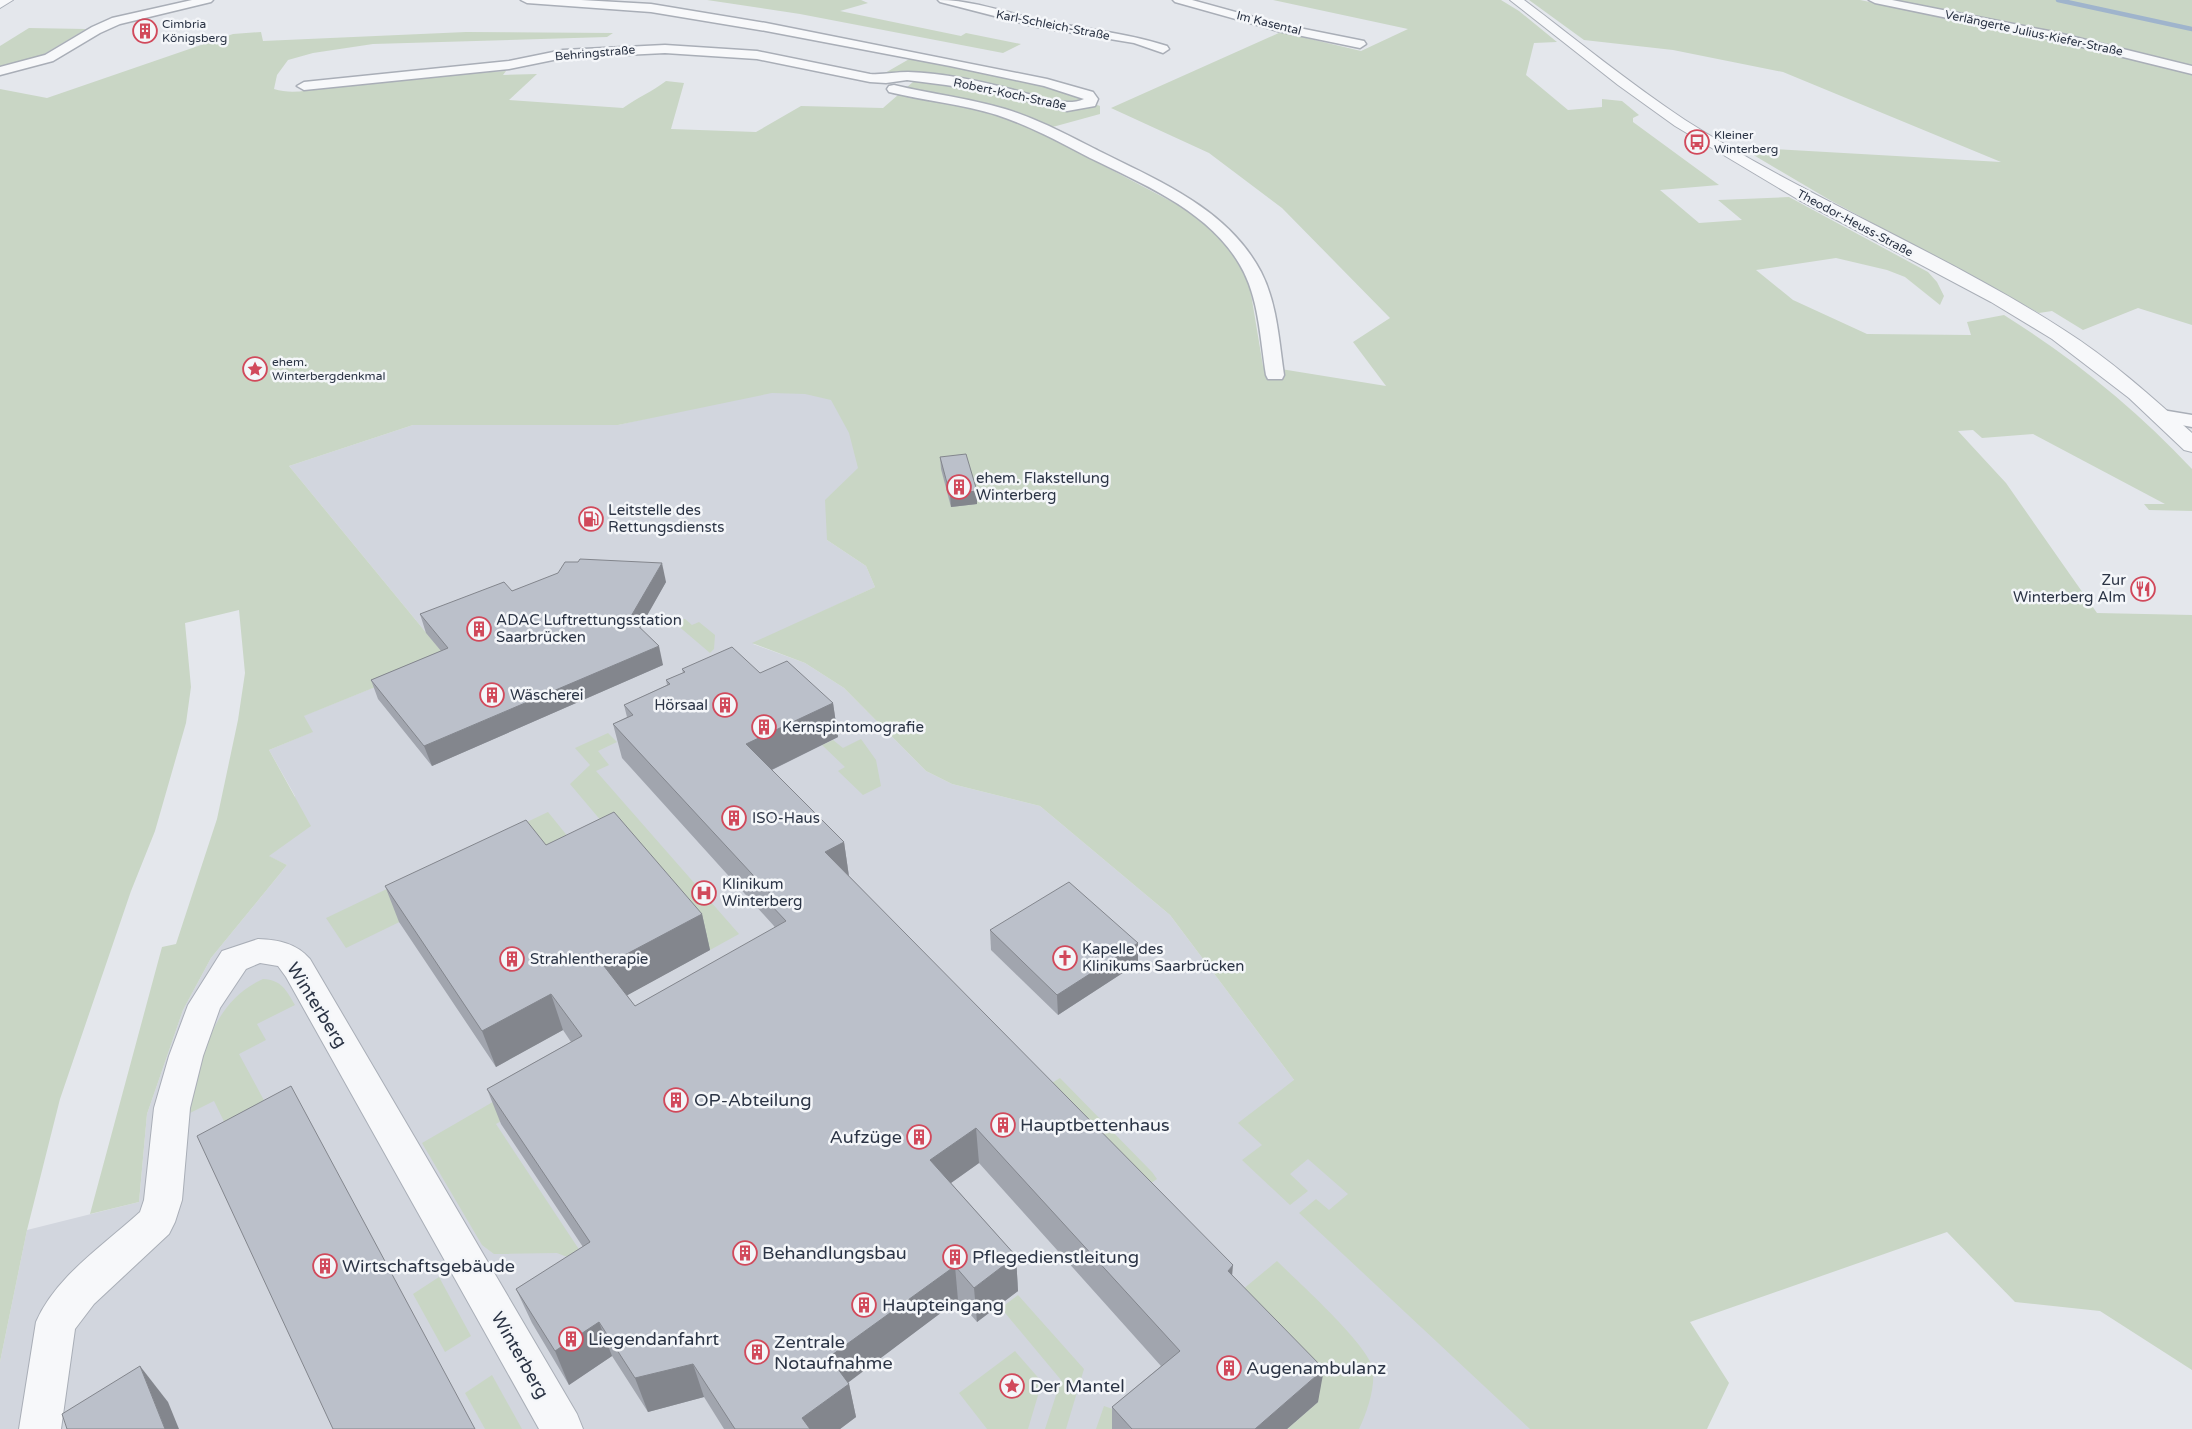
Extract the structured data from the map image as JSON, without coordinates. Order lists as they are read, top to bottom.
{
  "streets": {
    "street": [
      "Im Kasental",
      "Karl-Schleich-Straße",
      "Verlängerte Julius-Kiefer-Straße",
      "Behringstraße",
      "Robert-Koch-Straße",
      "Theodor-Heuss-Straße",
      "Winterberg"
    ]
  },
  "crossings": [
    ["Behringstraße", "Robert-Koch-Straße"]
  ],
  "places": {
    "building": [
      "Cimbria Königsberg",
      "ehem. Flakstellung Winterberg",
      "ADAC Luftrettungsstation Saarbrücken",
      "Wäscherei",
      "Hörsaal",
      "Kernspintomografie",
      "ISO-Haus",
      "Strahlentherapie",
      "OP-Abteilung",
      "Hauptbettenhaus",
      "Aufzüge",
      "Behandlungsbau",
      "Pflegedienstleitung",
      "Wirtschaftsgebäude",
      "Haupteingang",
      "Liegendanfahrt",
      "Zentrale Notaufnahme",
      "Augenambulanz"
    ],
    "bus stop": ["Kleiner Winterberg"],
    "place": ["ehem. Winterbergdenkmal", "Der Mantel"],
    "fuel station": ["Leitstelle des Rettungsdiensts"],
    "restaurant": ["Zur Winterberg Alm"],
    "hospital": ["Klinikum Winterberg"],
    "church": ["Kapelle des Klinikums Saarbrücken"]
  }
}
